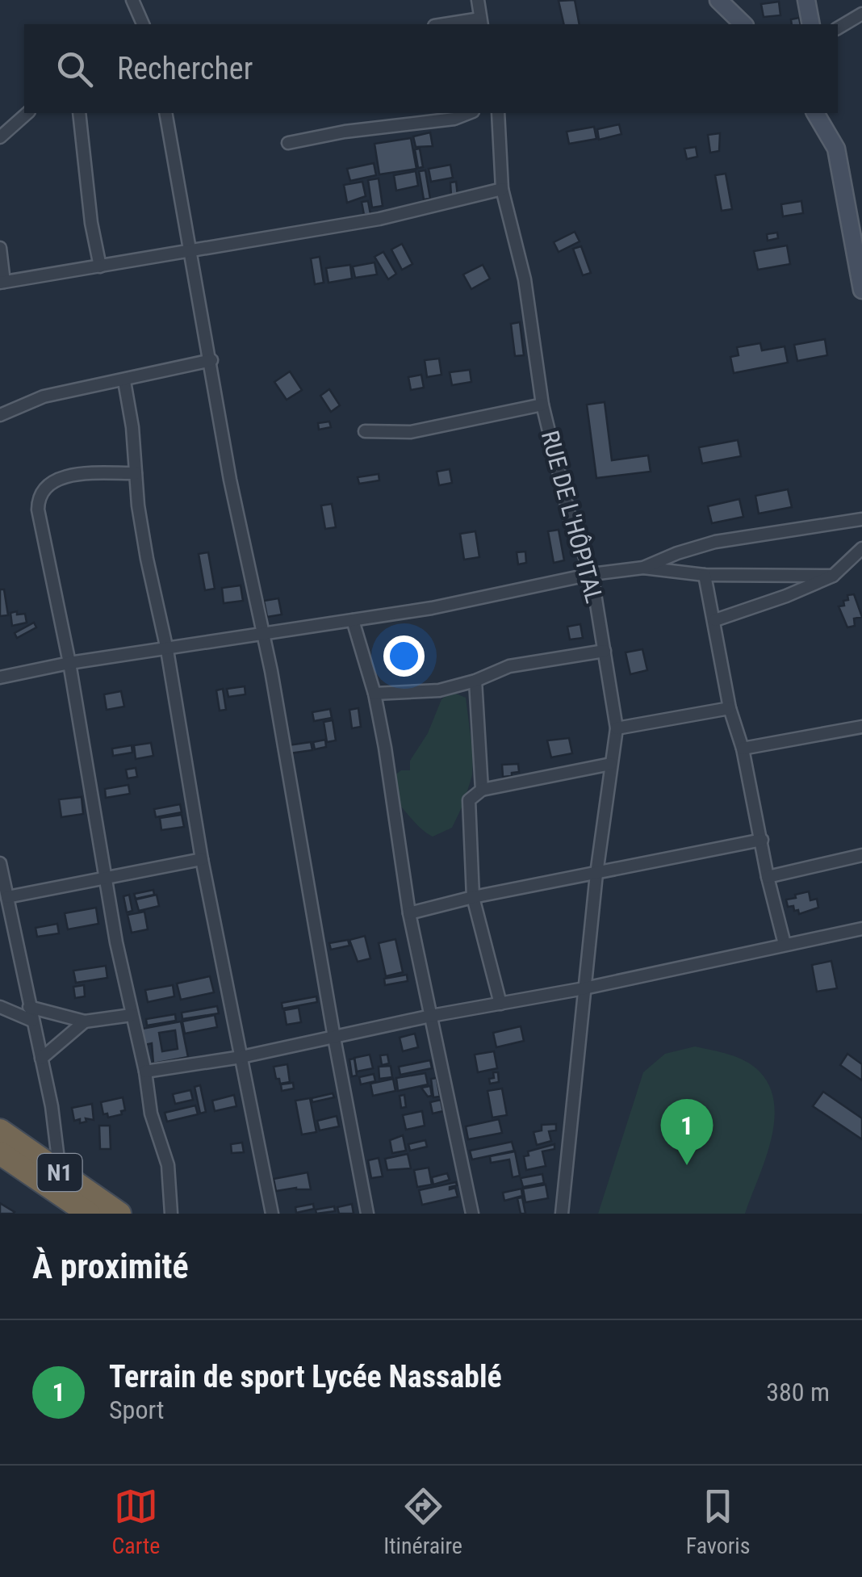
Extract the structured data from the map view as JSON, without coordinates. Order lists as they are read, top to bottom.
{
  "streets": {
    "highway": ["N1"],
    "street": ["RUE DE L'HÔPITAL"]
  },
  "page": {
    "search": "Rechercher",
    "pins": "1",
    "heading": "À proximité",
    "list": [
      {
        "mark": "1",
        "name": "Terrain de sport Lycée Nassablé",
        "note": "Sport",
        "value": "380 m"
      }
    ],
    "nav": ["Carte", "Itinéraire", "Favoris"]
  }
}
